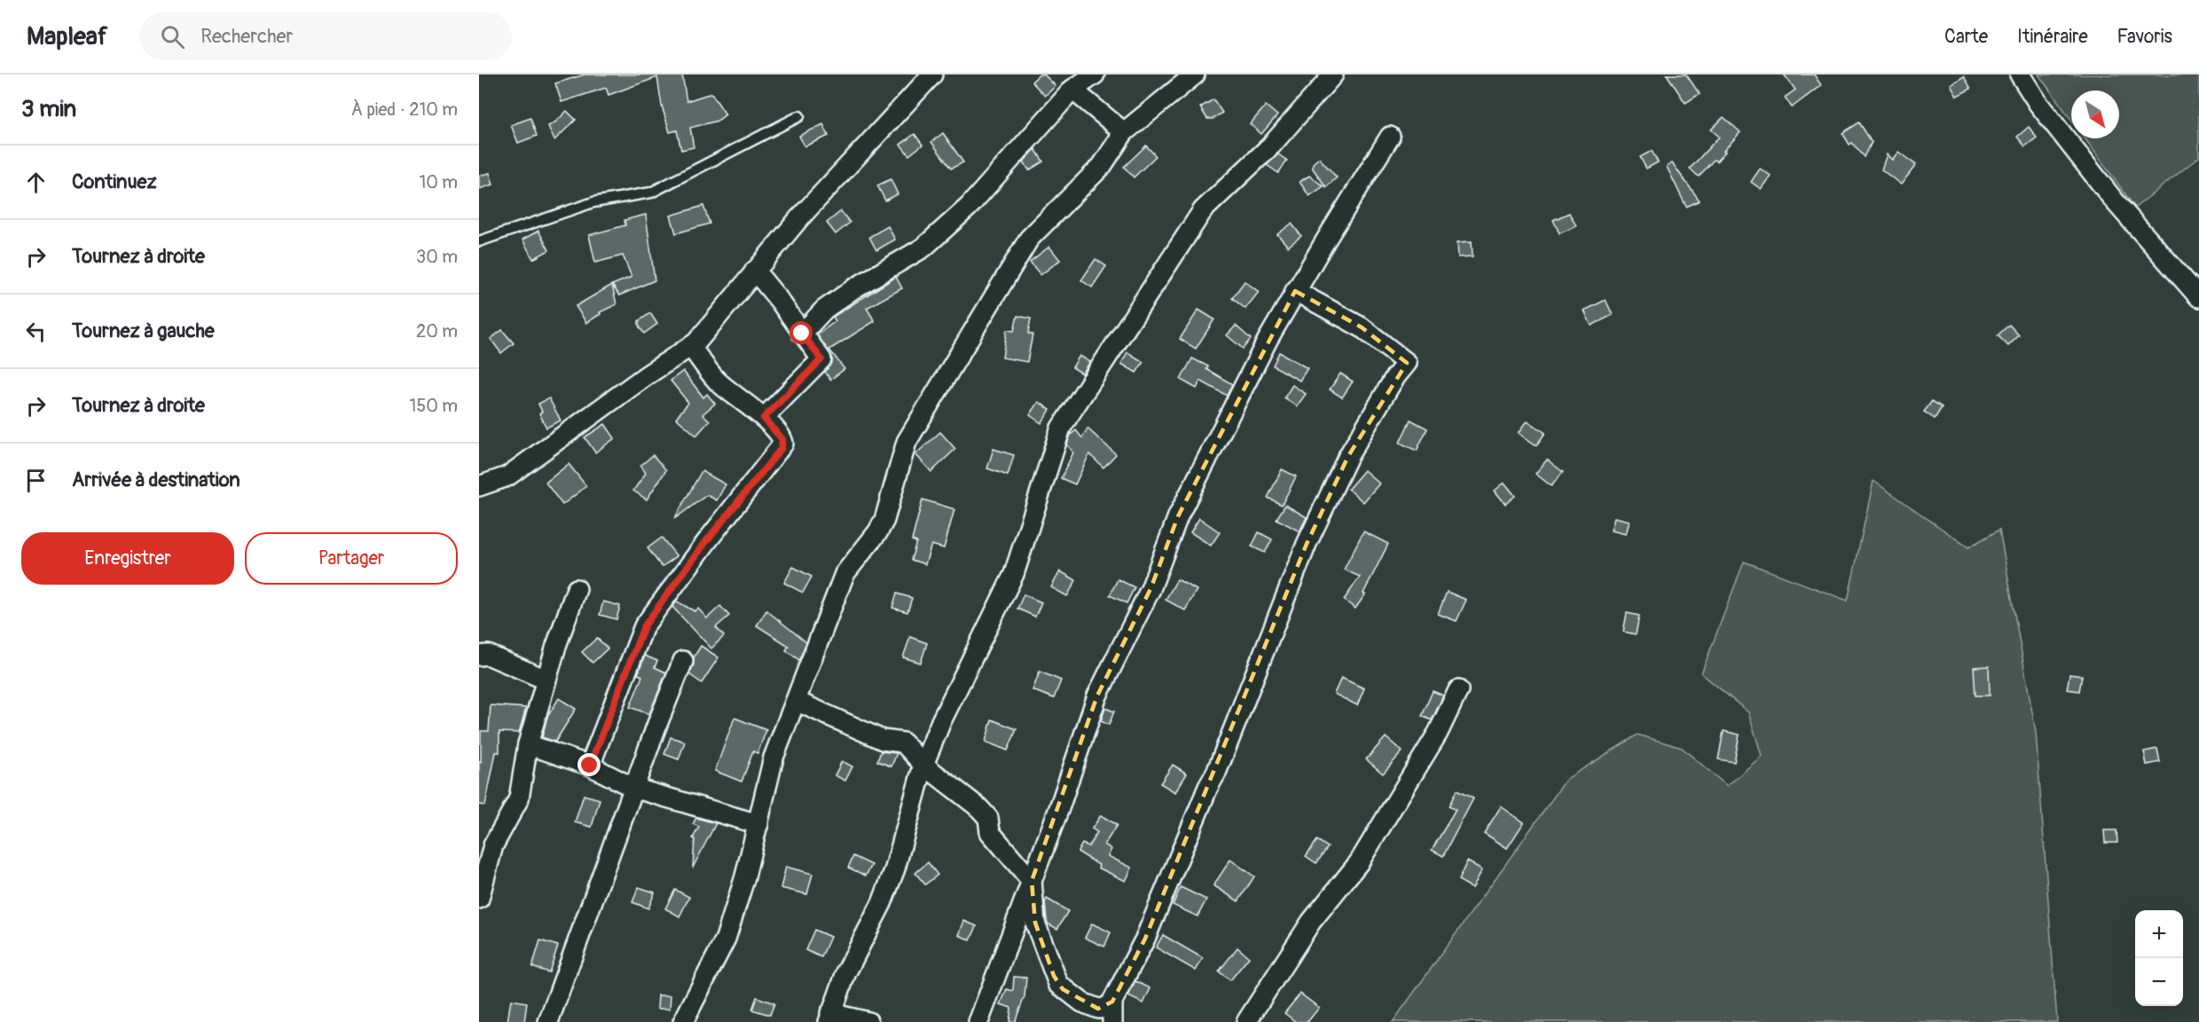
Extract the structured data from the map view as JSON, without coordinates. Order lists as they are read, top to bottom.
{
  "north": "bottom right",
  "page": {
    "header": "Mapleaf",
    "search": "Rechercher",
    "nav": ["Carte", "Itinéraire", "Favoris"],
    "heading": ["3 min", "À pied · 210 m"],
    "list": [
      ["Continuez", "10 m"],
      ["Tournez à droite", "30 m"],
      ["Tournez à gauche", "20 m"],
      ["Tournez à droite", "150 m"],
      "Arrivée à destination"
    ],
    "buttons": ["Enregistrer", "Partager"],
    "map_buttons": ["+", "−"]
  }
}
